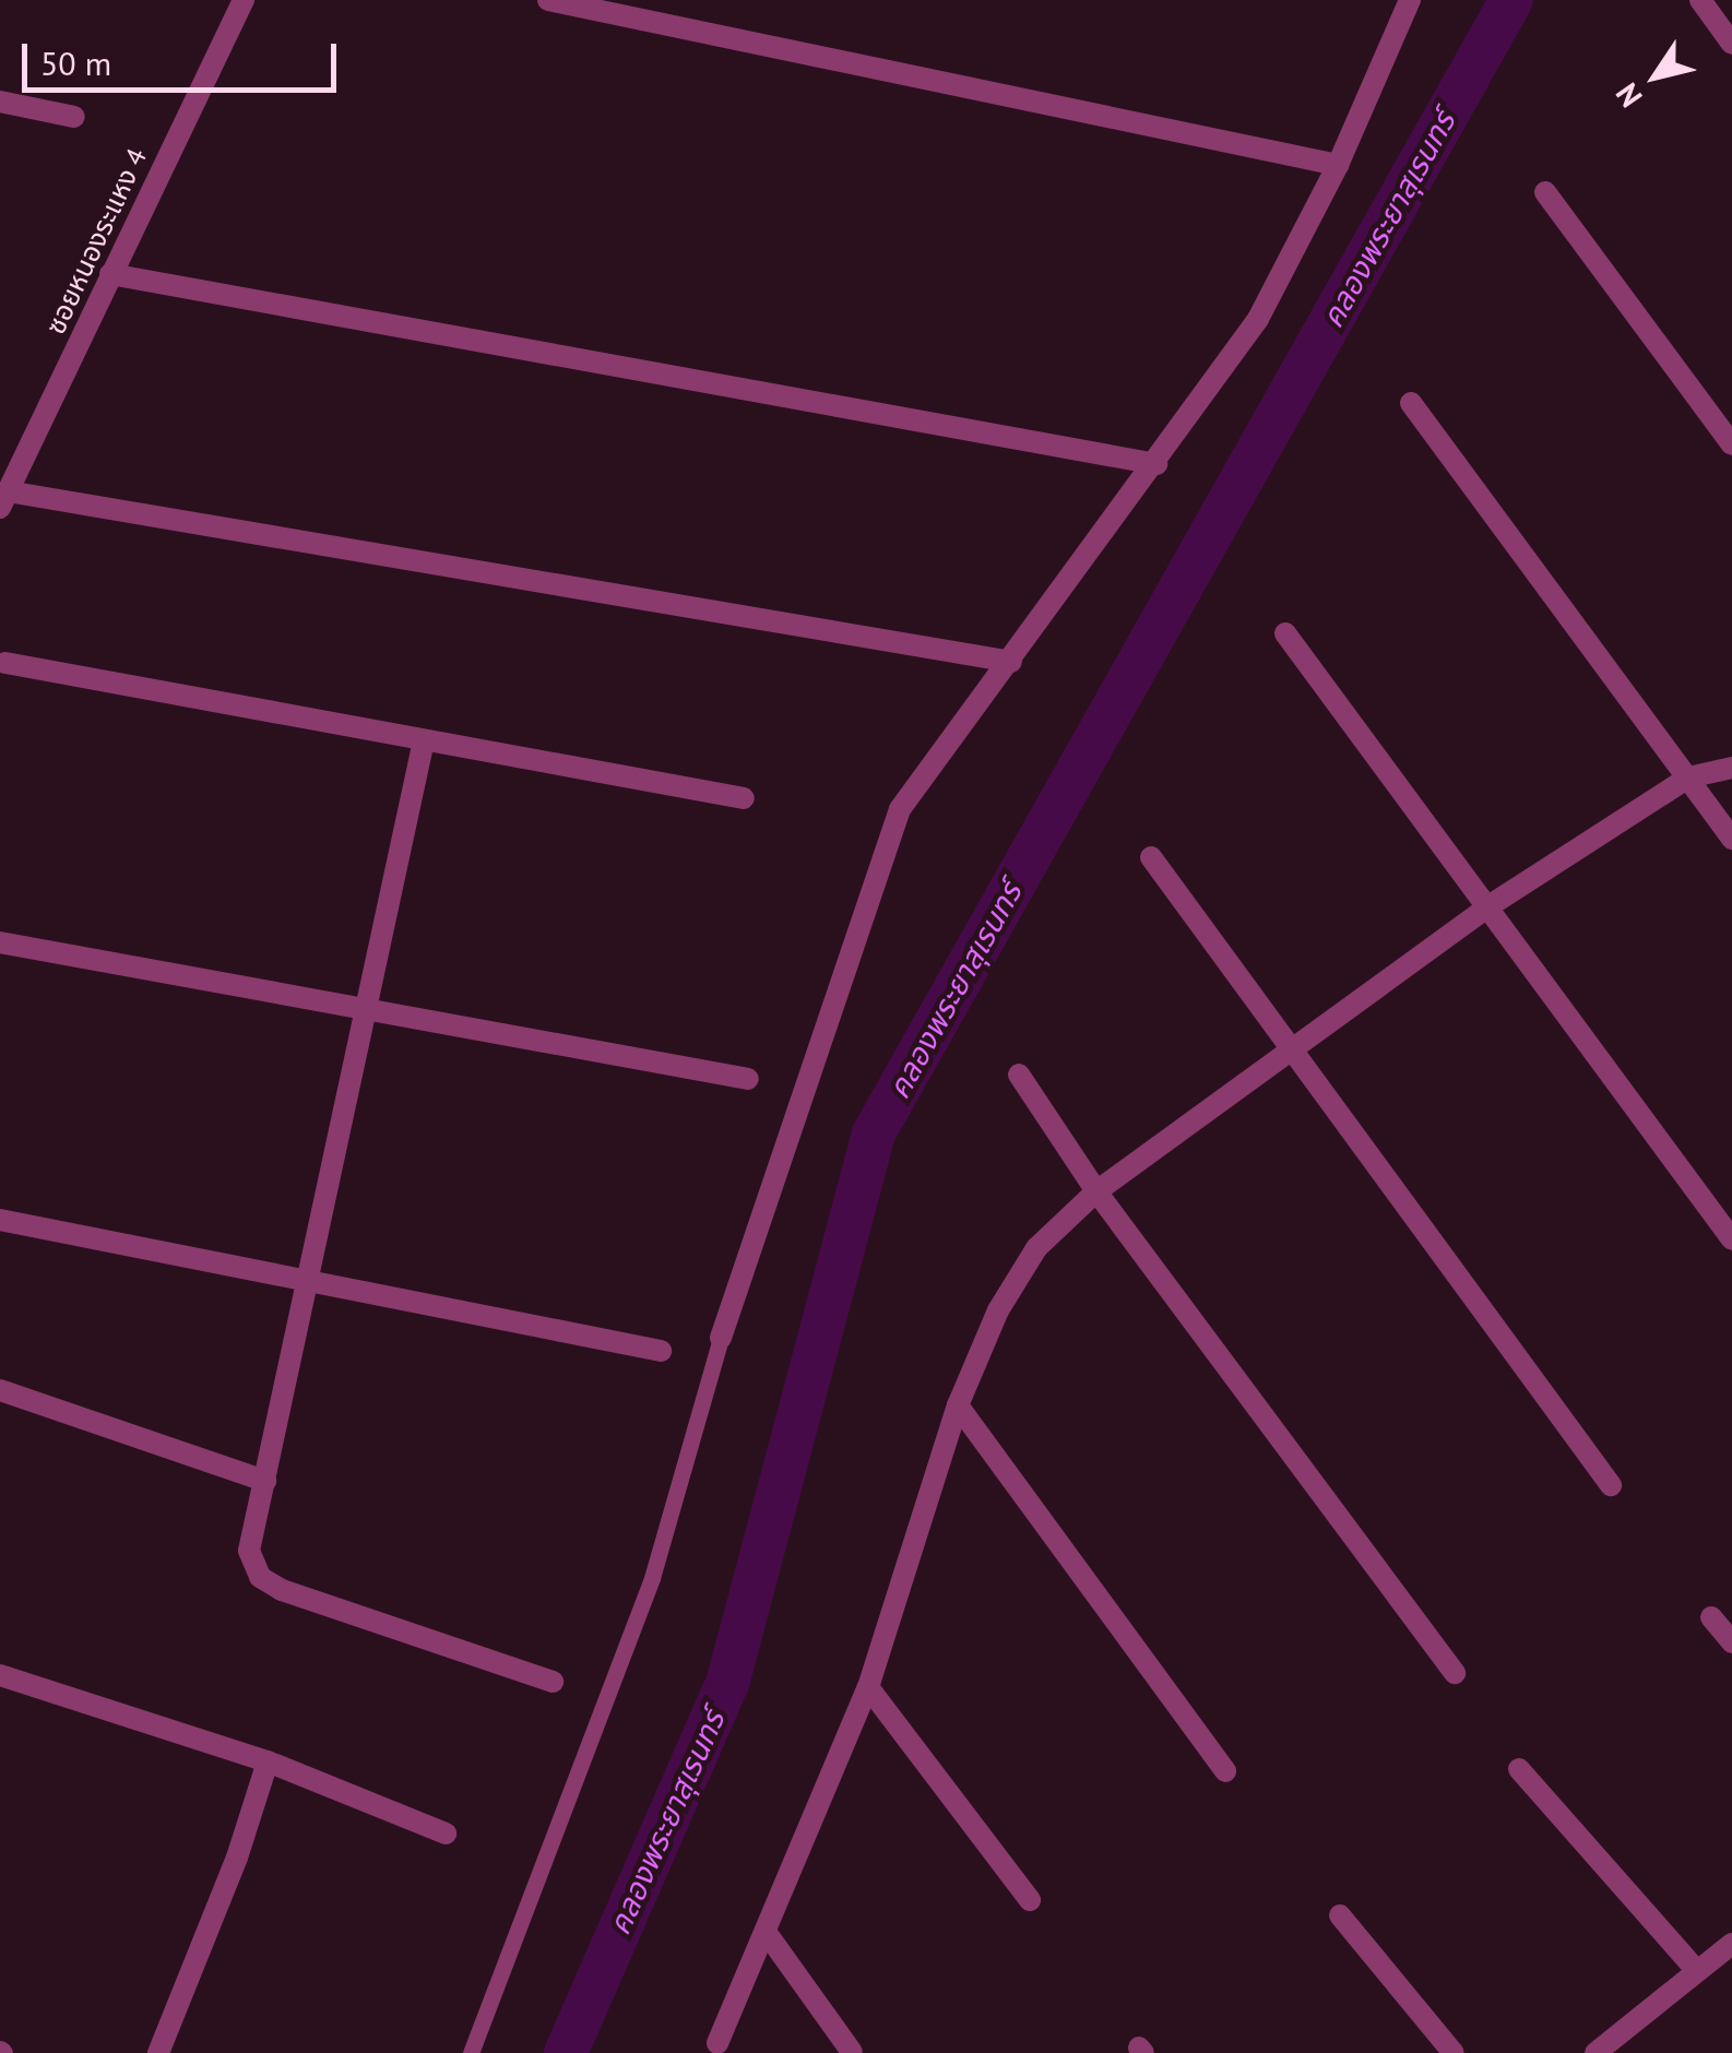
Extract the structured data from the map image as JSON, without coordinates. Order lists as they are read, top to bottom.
{
  "streets": {
    "street": ["ซอยหนองระแหง 4"]
  },
  "water": ["คลองพระยาสุเรนทร์"],
  "scale_bar": "50 m",
  "north": "bottom left"
}
